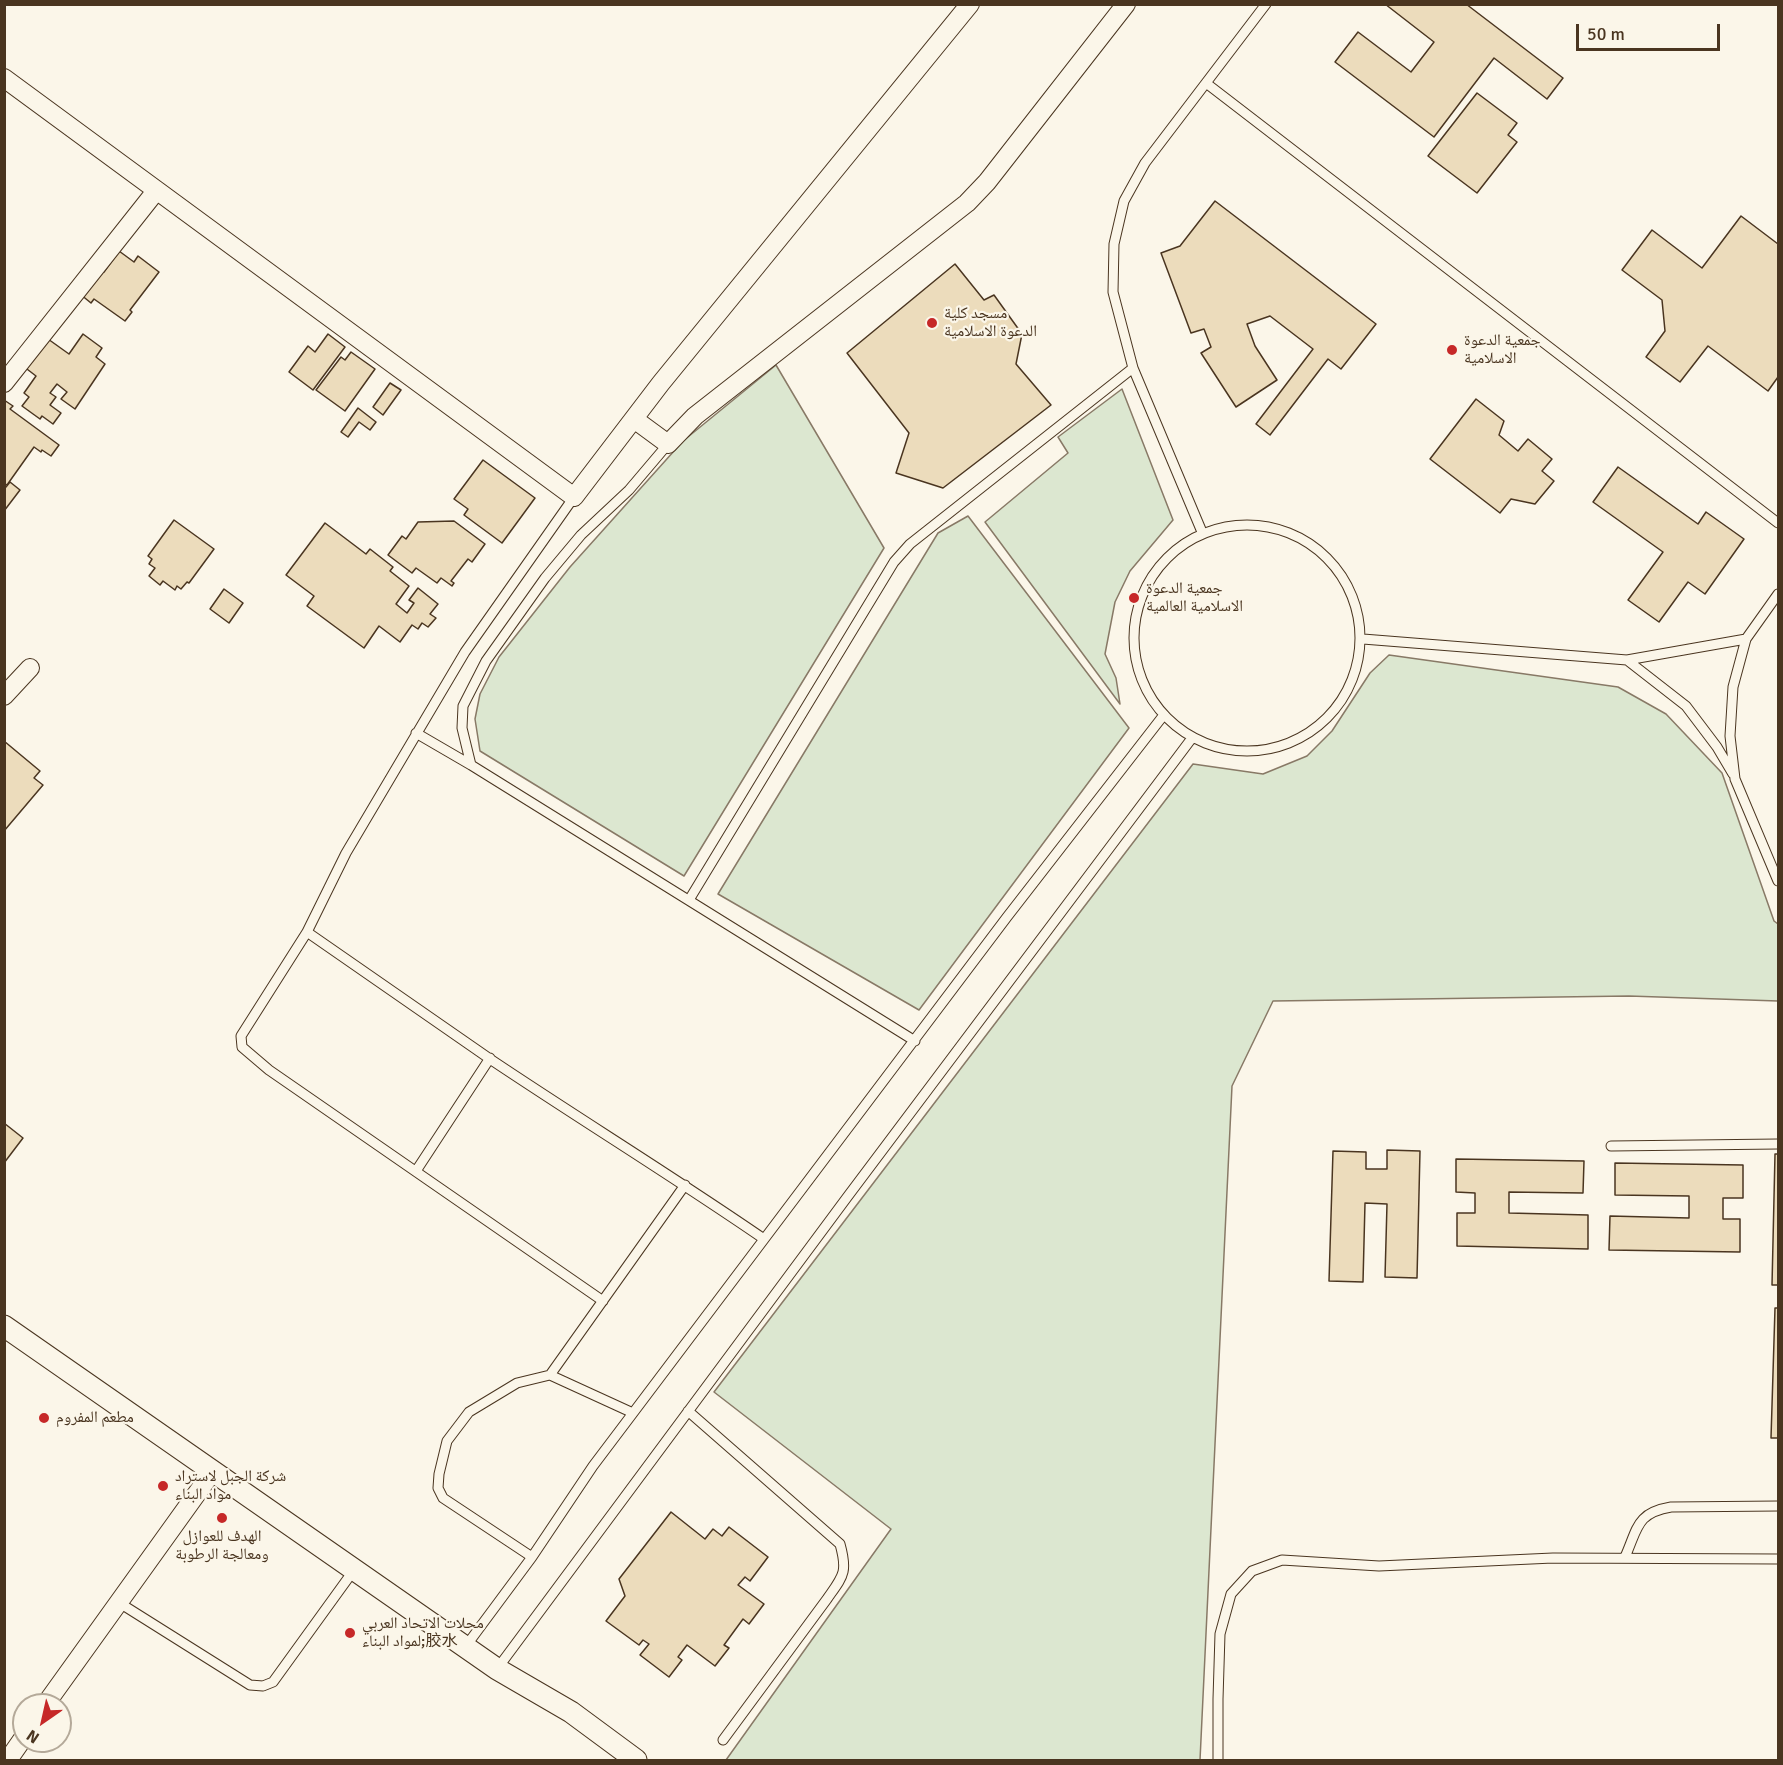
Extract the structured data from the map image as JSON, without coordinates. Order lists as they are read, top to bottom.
{
  "places": [
    "مسجد كلية الدعوة الاسلامية",
    "جمعية الدعوة الاسلامية",
    "جمعية الدعوة الاسلامية العالمية",
    "مطعم المفروم",
    "شركة الجبل لاستراد مواد البناء",
    "الهدف للعوازل ومعالجة الرطوبة",
    "محلات الاتحاد العربي لمواد البناء;胶水"
  ],
  "scale_bar": "50 m",
  "north": "bottom left"
}
